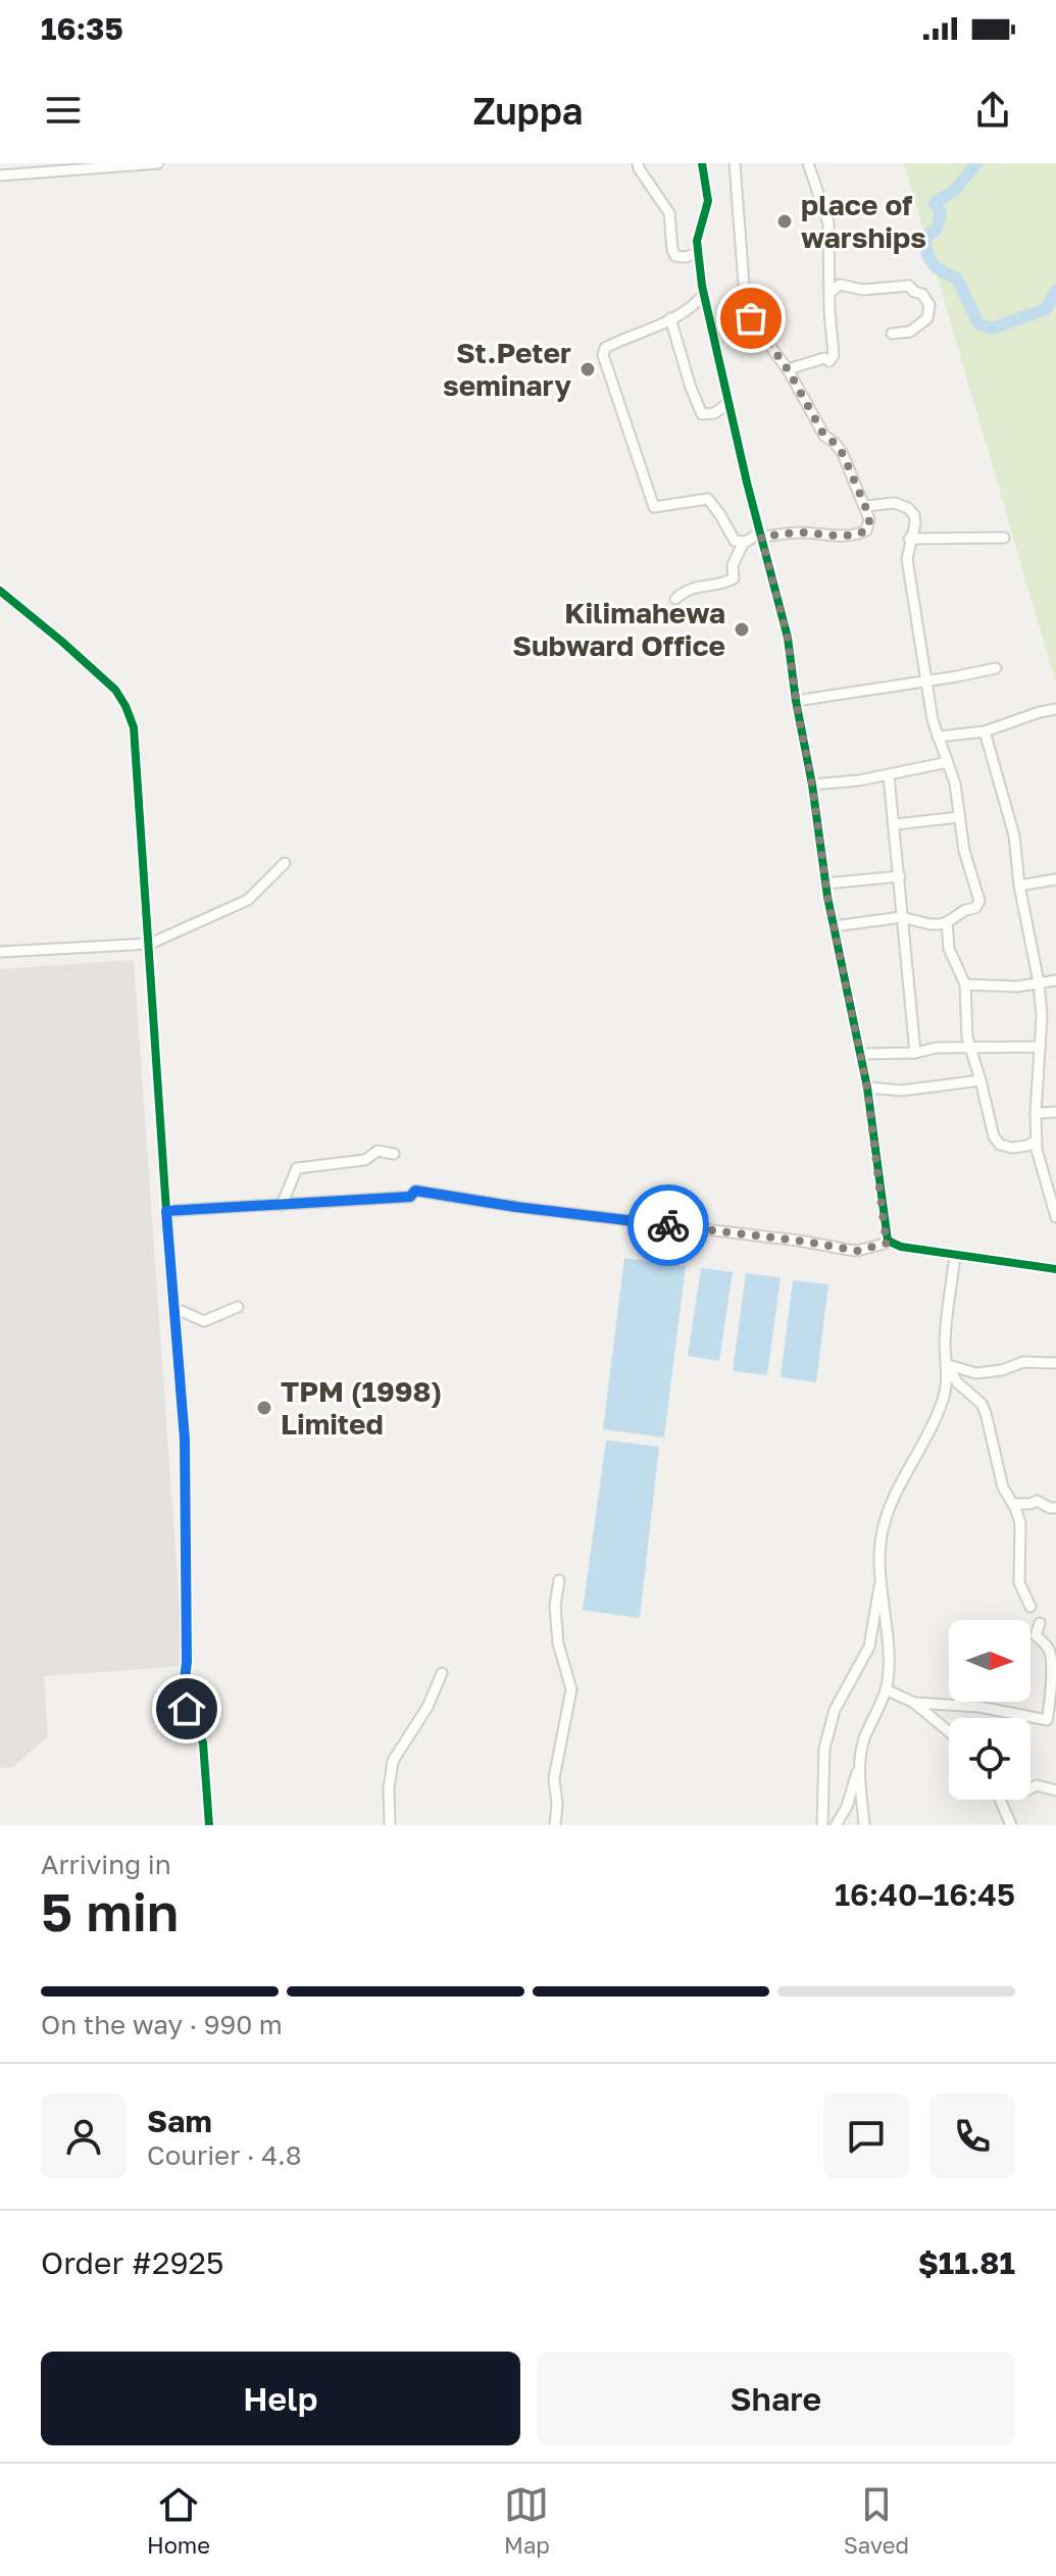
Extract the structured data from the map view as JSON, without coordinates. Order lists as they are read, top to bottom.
{
  "places": [
    "place of warships",
    "St.Peter seminary",
    "Kilimahewa Subward Office",
    "TPM (1998) Limited"
  ],
  "north": "right",
  "page": {
    "status": "16:35",
    "header": "Zuppa",
    "heading": ["5 min", "Arriving in", "16:40–16:45"],
    "panel": [
      "Sam",
      "Courier · 4.8",
      "Order #2925",
      "$11.81"
    ],
    "bar": "On the way · 990 m",
    "buttons": ["Help", "Share"],
    "tabs": ["Home", "Map", "Saved"]
  }
}
